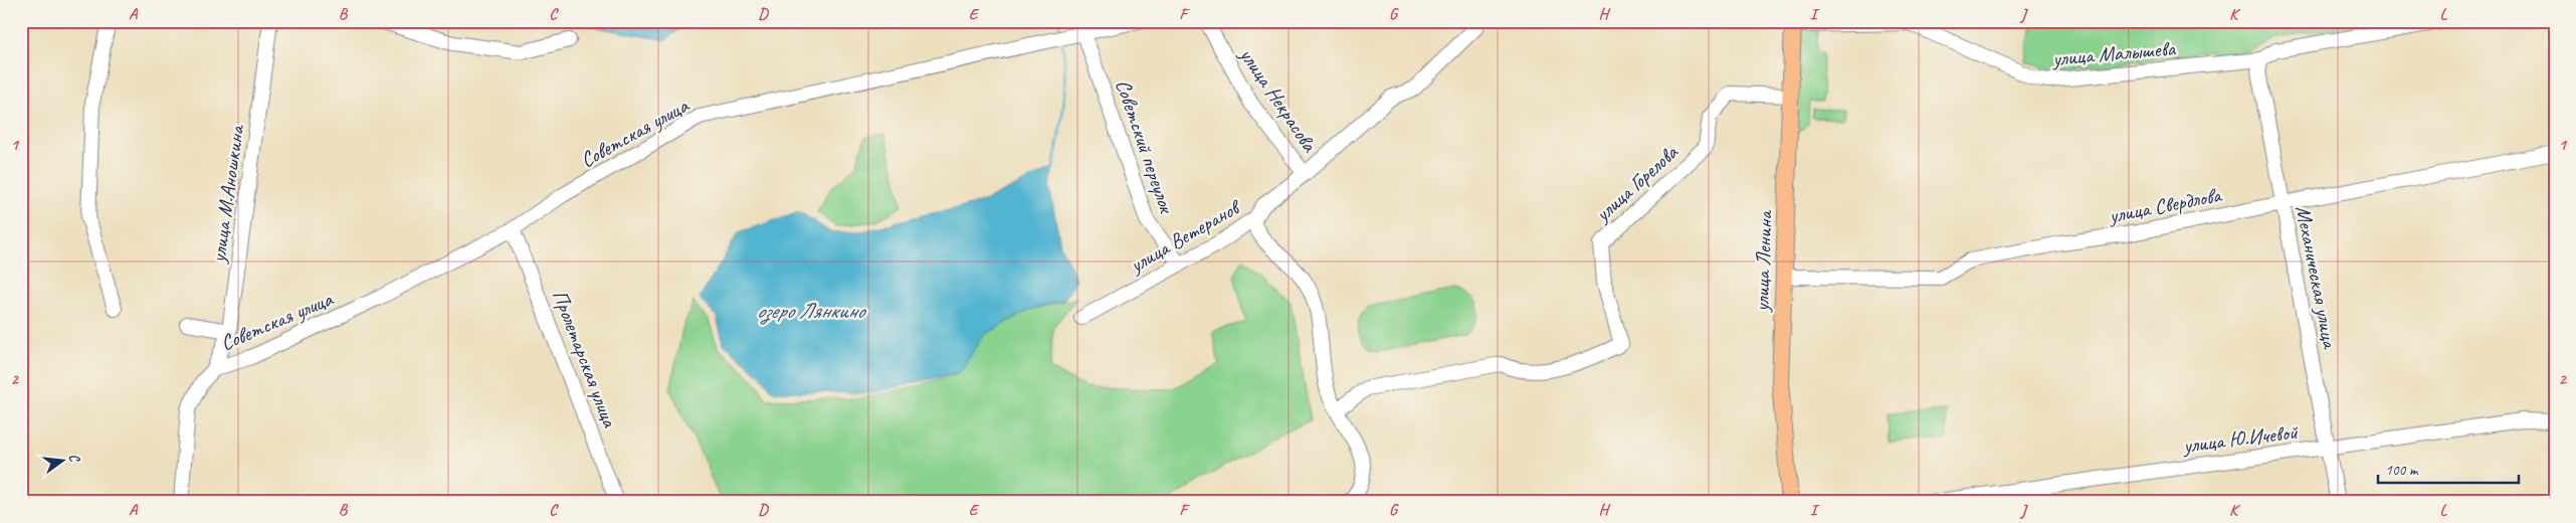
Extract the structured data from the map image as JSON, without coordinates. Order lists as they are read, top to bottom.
{
  "streets": {
    "main road": ["улица Ленина"],
    "street": [
      "улица Малышева",
      "улица Некрасова",
      "Советская улица",
      "Советский переулок",
      "улица Горелова",
      "улица М.Аношкина",
      "улица Свердлова",
      "улица Ветеранов",
      "Механическая улица",
      "Пролетарская улица",
      "улица Ю.Ичевой"
    ]
  },
  "crossings": [
    ["улица Малышева", "улица Ленина"],
    ["улица Малышева", "Механическая улица"],
    ["улица Некрасова", "улица Ветеранов"],
    ["Советская улица", "Советский переулок"],
    ["Советская улица", "улица М.Аношкина"],
    ["Советская улица", "Пролетарская улица"],
    ["Советский переулок", "улица Ветеранов"],
    ["улица Горелова", "улица Ленина"],
    ["улица Свердлова", "улица Ленина"],
    ["улица Свердлова", "Механическая улица"],
    ["Механическая улица", "улица Ю.Ичевой"]
  ],
  "water": ["озеро Лянкино"],
  "scale_bar": "100 m",
  "north": "right",
  "grid": {
    "columns": [
      "A",
      "B",
      "C",
      "D",
      "E",
      "F",
      "G",
      "H",
      "I",
      "J",
      "K",
      "L"
    ],
    "rows": ["1", "2"]
  }
}
